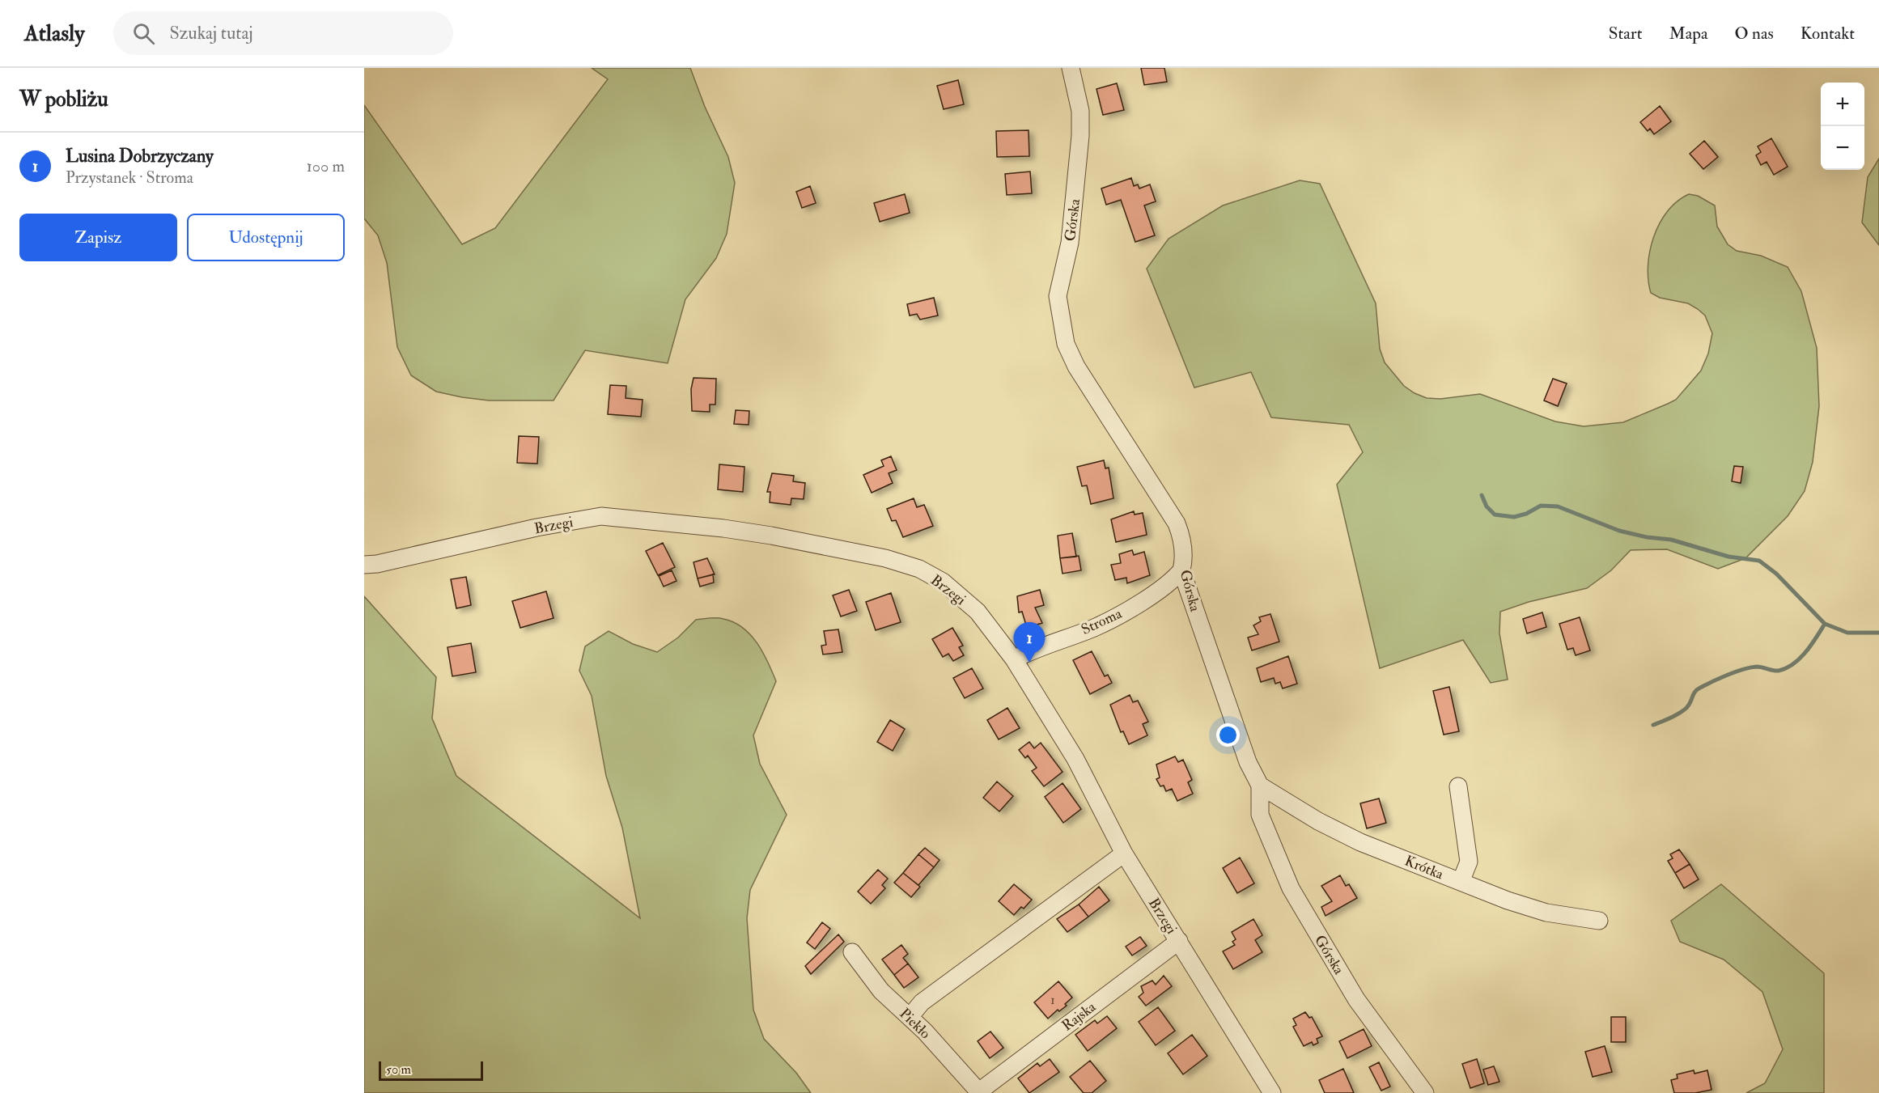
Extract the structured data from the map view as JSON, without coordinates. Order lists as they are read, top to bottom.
{
  "streets": {
    "street": [
      "Górska",
      "Brzegi",
      "Stroma",
      "Krótka",
      "Rajska",
      "Piekło"
    ]
  },
  "crossings": [
    ["Górska", "Stroma"],
    ["Górska", "Krótka"],
    ["Brzegi", "Stroma"],
    ["Brzegi", "Rajska"],
    ["Rajska", "Piekło"]
  ],
  "house_numbers": ["1"],
  "scale_bar": "50 m",
  "page": {
    "header": "Atlasly",
    "search": "Szukaj tutaj",
    "nav": [
      "Start",
      "Mapa",
      "O nas",
      "Kontakt"
    ],
    "heading": "W pobliżu",
    "map_buttons": ["+", "−"],
    "list": [
      {
        "mark": "1",
        "name": "Lusina Dobrzyczany",
        "note": "Przystanek · Stroma",
        "value": "100 m"
      }
    ],
    "buttons": ["Zapisz", "Udostępnij"],
    "pins": "1",
    "scale": "50 m"
  }
}
